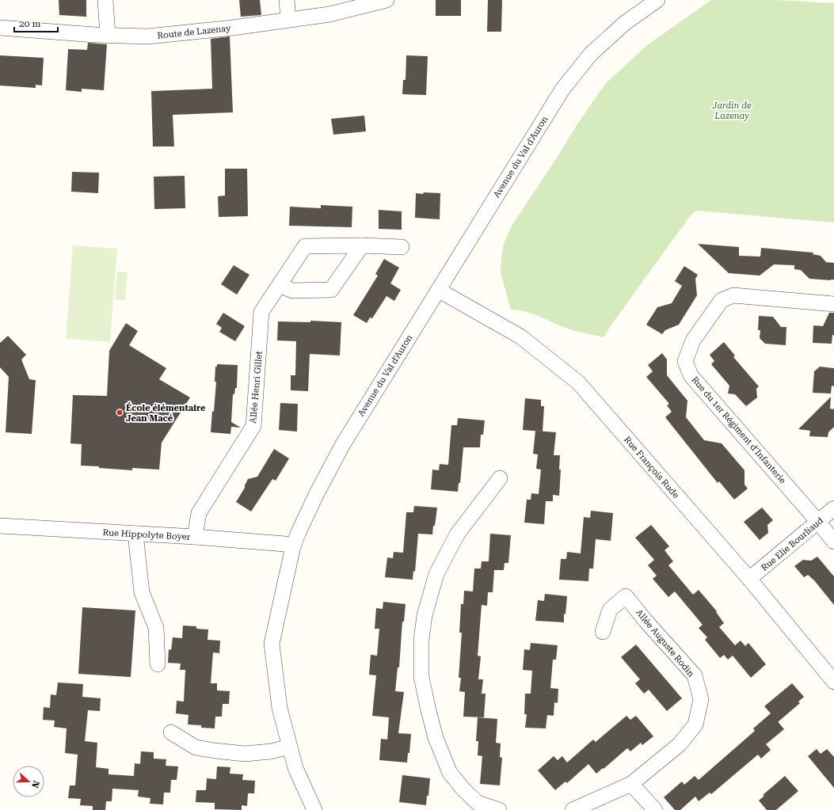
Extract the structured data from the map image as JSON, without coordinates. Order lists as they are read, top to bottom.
{
  "streets": {
    "street": [
      "Route de Lazenay",
      "Avenue du Val d'Auron",
      "Allée Henri Gillet",
      "Rue du 1er Régiment d'Infanterie",
      "Rue François Rude",
      "Rue Hippolyte Boyer",
      "Rue Elie Bourliaud",
      "Allée Auguste Rodin"
    ]
  },
  "crossings": [
    ["Avenue du Val d'Auron", "Rue François Rude"],
    ["Avenue du Val d'Auron", "Rue Hippolyte Boyer"],
    ["Allée Henri Gillet", "Rue Hippolyte Boyer"],
    ["Rue du 1er Régiment d'Infanterie", "Rue Elie Bourliaud"],
    ["Rue François Rude", "Rue Elie Bourliaud"]
  ],
  "parks": ["Jardin de Lazenay"],
  "places": ["École élémentaire Jean Macé"],
  "scale_bar": "20 m",
  "north": "right"
}
